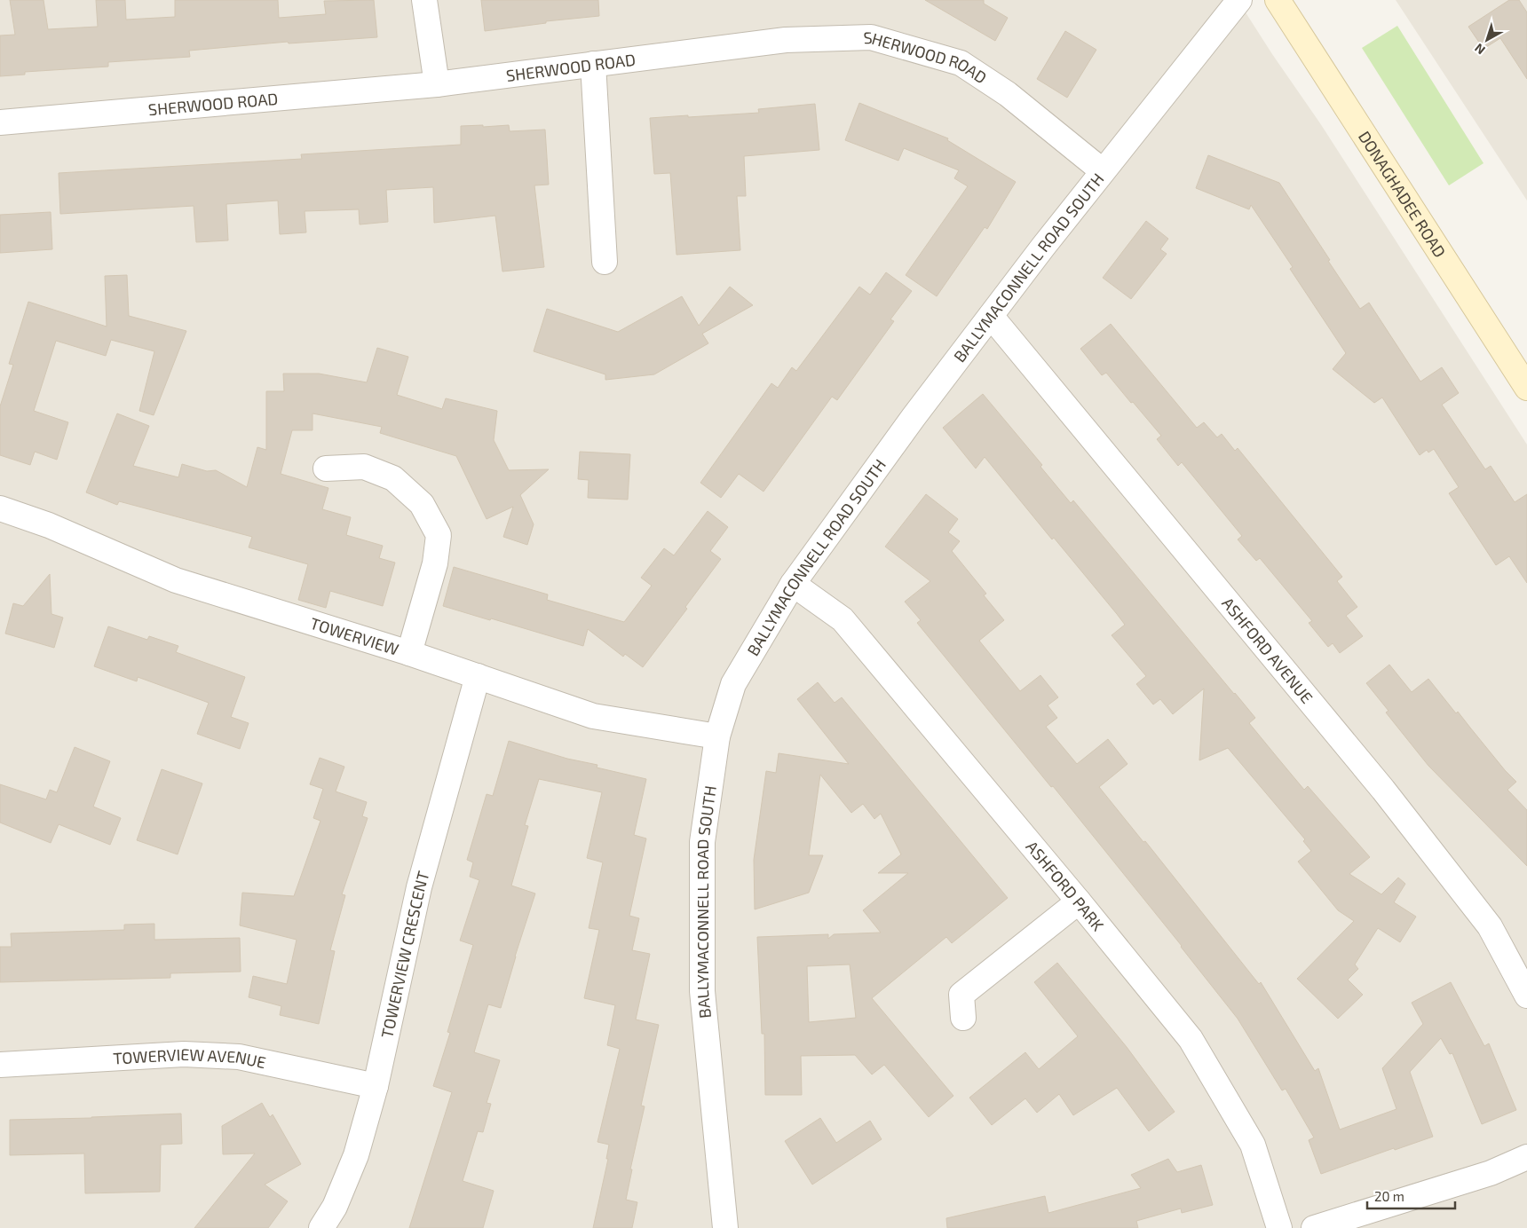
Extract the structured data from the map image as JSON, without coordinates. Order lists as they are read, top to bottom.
{
  "streets": {
    "main road": ["DONAGHADEE ROAD"],
    "street": [
      "SHERWOOD ROAD",
      "BALLYMACONNELL ROAD SOUTH",
      "TOWERVIEW",
      "ASHFORD AVENUE",
      "ASHFORD PARK",
      "TOWERVIEW CRESCENT",
      "TOWERVIEW AVENUE"
    ]
  },
  "crossings": [
    ["SHERWOOD ROAD", "BALLYMACONNELL ROAD SOUTH"],
    ["BALLYMACONNELL ROAD SOUTH", "TOWERVIEW"],
    ["BALLYMACONNELL ROAD SOUTH", "ASHFORD AVENUE"],
    ["BALLYMACONNELL ROAD SOUTH", "ASHFORD PARK"],
    ["TOWERVIEW", "TOWERVIEW CRESCENT"],
    ["TOWERVIEW CRESCENT", "TOWERVIEW AVENUE"]
  ],
  "scale_bar": "20 m",
  "north": "bottom left"
}
